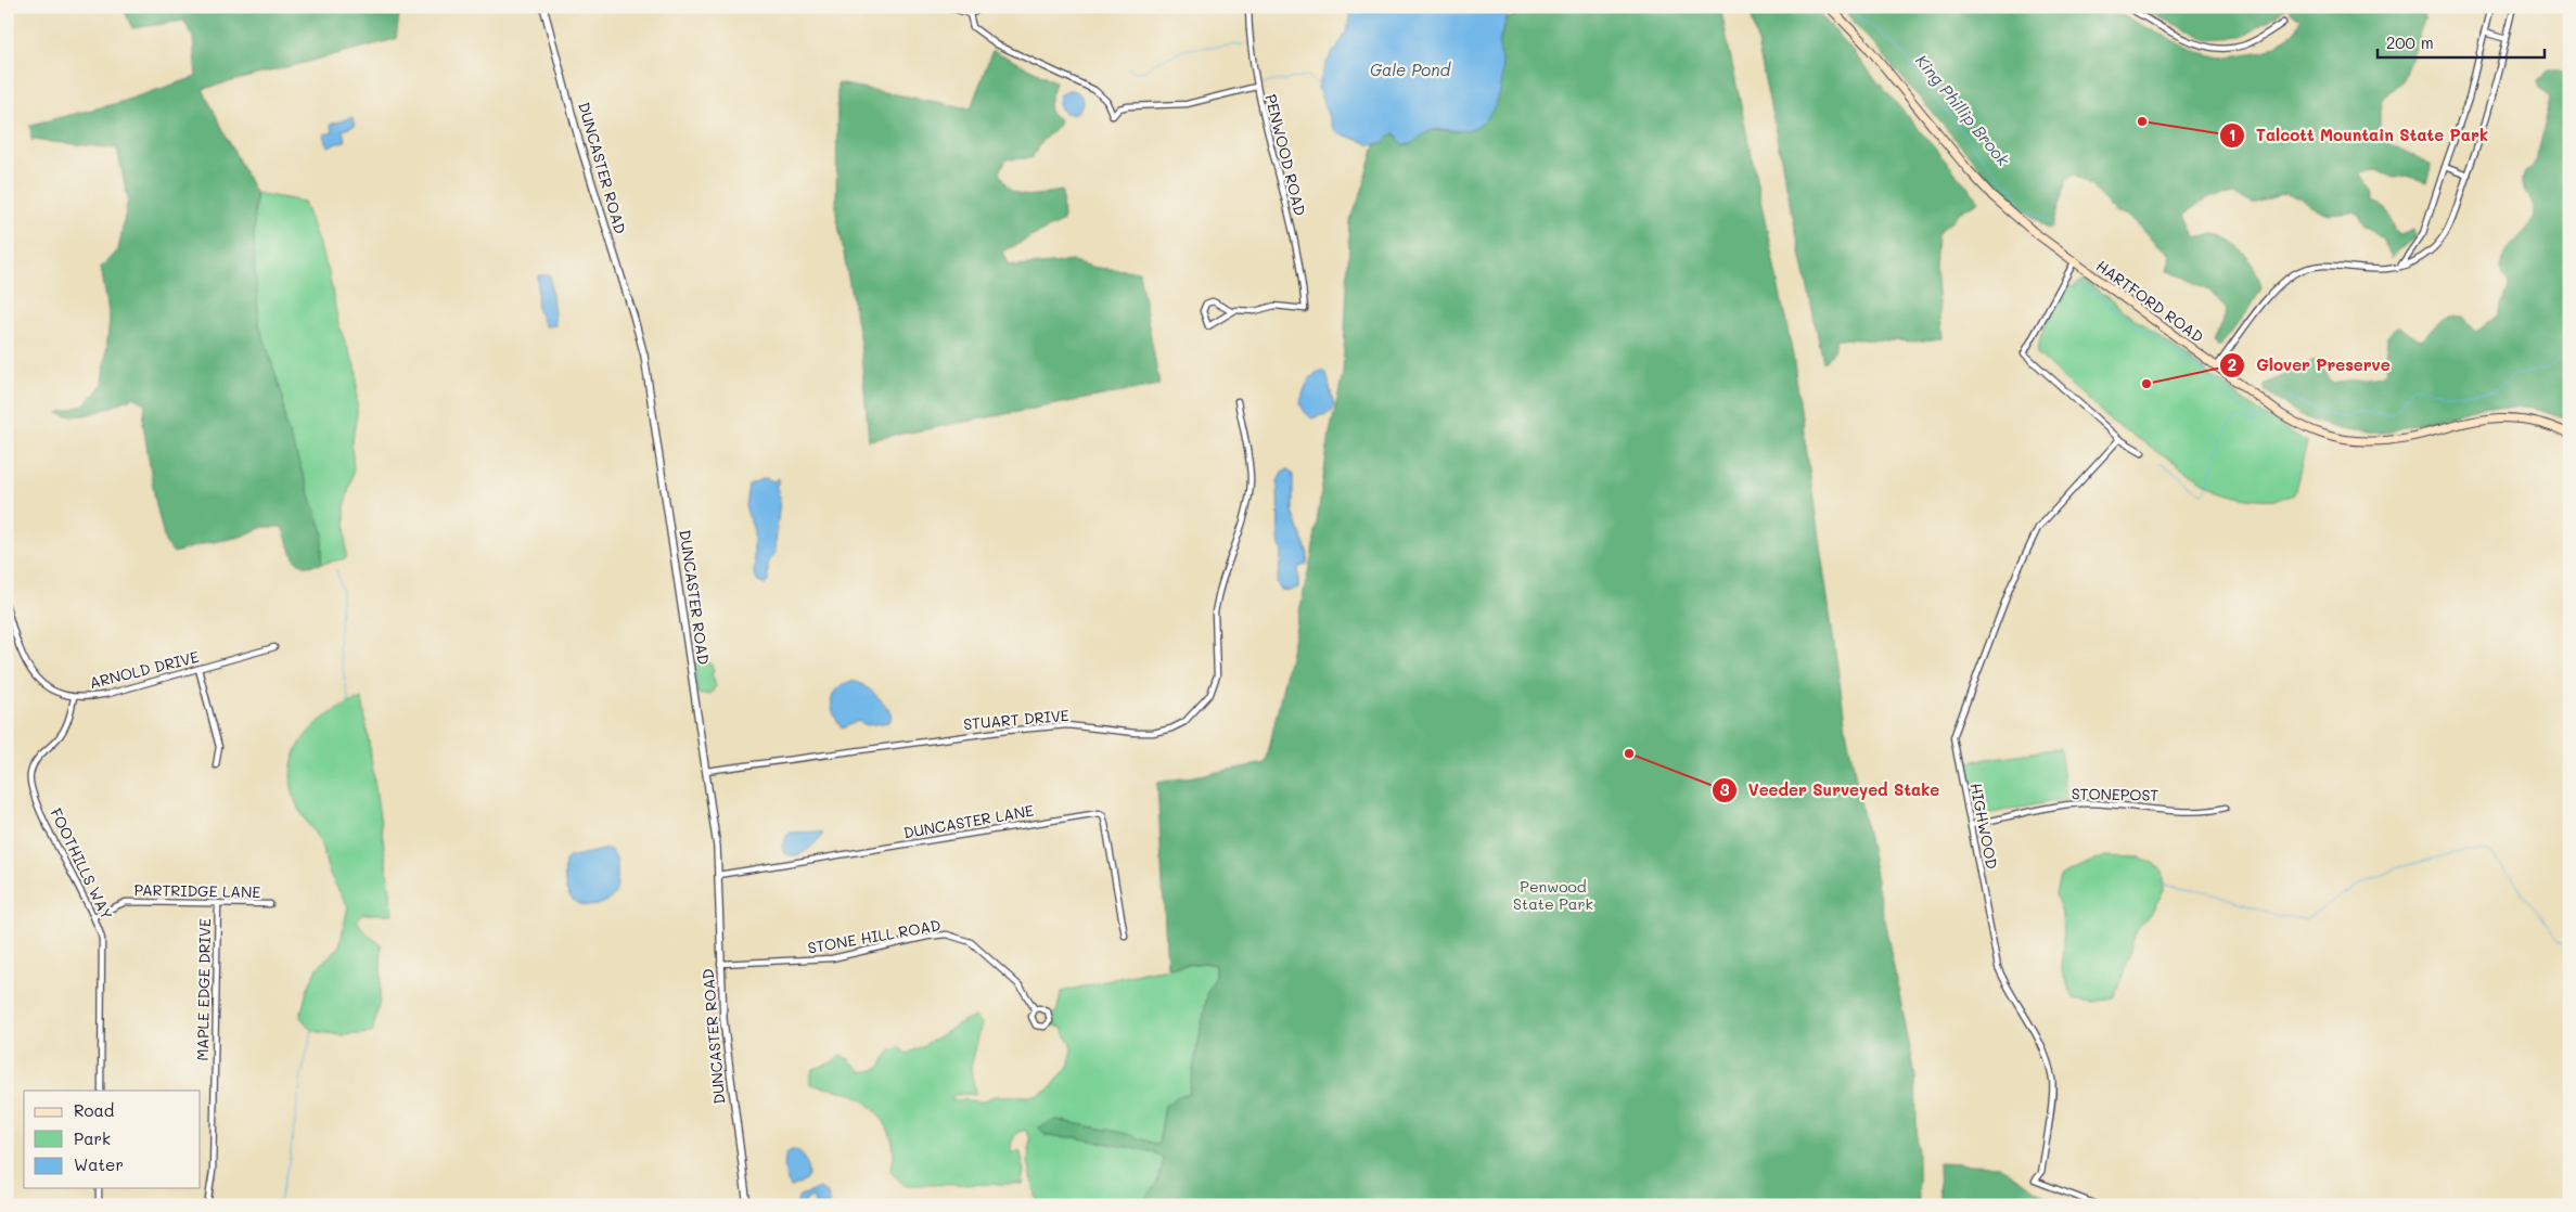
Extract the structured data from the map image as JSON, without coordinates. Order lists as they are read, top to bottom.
{
  "streets": {
    "main road": ["HARTFORD ROAD"],
    "street": [
      "PENWOOD ROAD",
      "DUNCASTER ROAD",
      "ARNOLD DRIVE",
      "STUART DRIVE",
      "STONEPOST",
      "DUNCASTER LANE",
      "HIGHWOOD",
      "FOOTHILLS WAY",
      "PARTRIDGE LANE",
      "STONE HILL ROAD",
      "MAPLE EDGE DRIVE"
    ]
  },
  "crossings": [
    ["DUNCASTER ROAD", "STUART DRIVE"],
    ["DUNCASTER ROAD", "DUNCASTER LANE"],
    ["DUNCASTER ROAD", "STONE HILL ROAD"],
    ["ARNOLD DRIVE", "FOOTHILLS WAY"],
    ["STONEPOST", "HIGHWOOD"],
    ["FOOTHILLS WAY", "PARTRIDGE LANE"],
    ["PARTRIDGE LANE", "MAPLE EDGE DRIVE"]
  ],
  "water": ["Gale Pond", "King Phillip Brook"],
  "parks": ["Penwood State Park"],
  "places": ["Talcott Mountain State Park", "Glover Preserve", "Veeder Surveyed Stake"],
  "legend": ["Road", "Park", "Water"],
  "scale_bar": "200 m"
}
